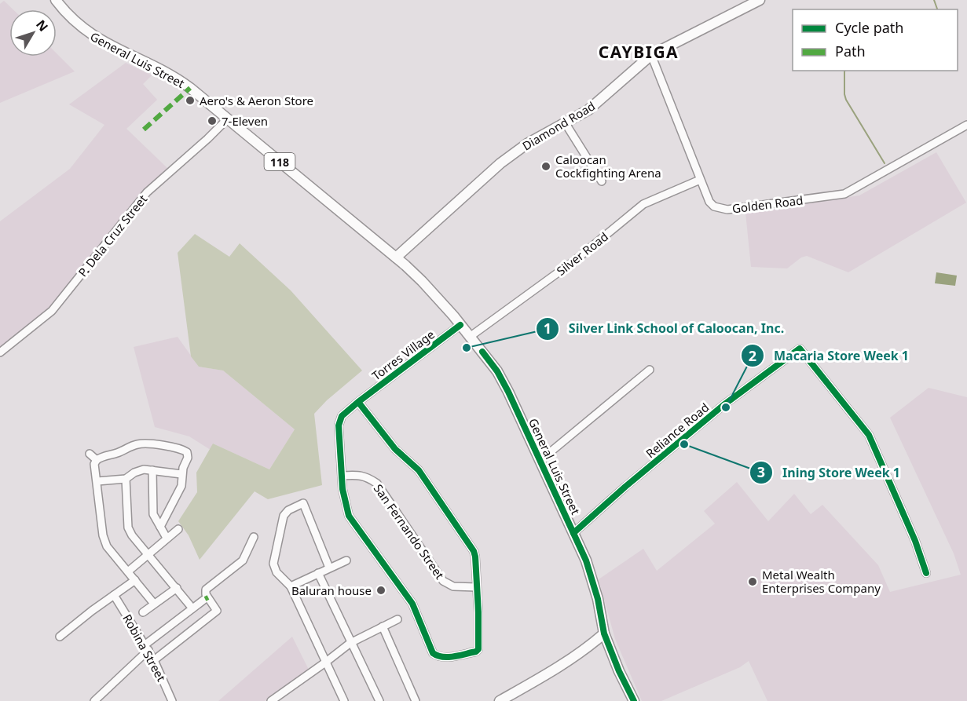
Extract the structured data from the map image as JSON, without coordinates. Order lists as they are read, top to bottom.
{
  "streets": {
    "main road": ["General Luis Street", "Diamond Road", "118"],
    "street": [
      "Golden Road",
      "P. Dela Cruz Street",
      "Silver Road",
      "Torres Village",
      "Reliance Road",
      "San Fernando Street",
      "Robina Street"
    ]
  },
  "crossings": [
    ["General Luis Street", "Diamond Road"],
    ["General Luis Street", "P. Dela Cruz Street"],
    ["General Luis Street", "Silver Road"],
    ["General Luis Street", "Torres Village"],
    ["General Luis Street", "Reliance Road"],
    ["Diamond Road", "Golden Road"],
    ["Golden Road", "Silver Road"],
    ["Torres Village", "San Fernando Street"]
  ],
  "districts": ["CAYBIGA"],
  "places": [
    "Aero's & Aeron Store",
    "7-Eleven",
    "Caloocan Cockfighting Arena",
    "Silver Link School of Caloocan, Inc.",
    "Macaria Store Week 1",
    "Ining Store Week 1",
    "Metal Wealth Enterprises Company",
    "Baluran house"
  ],
  "legend": ["Cycle path", "Path"],
  "north": "top right"
}
